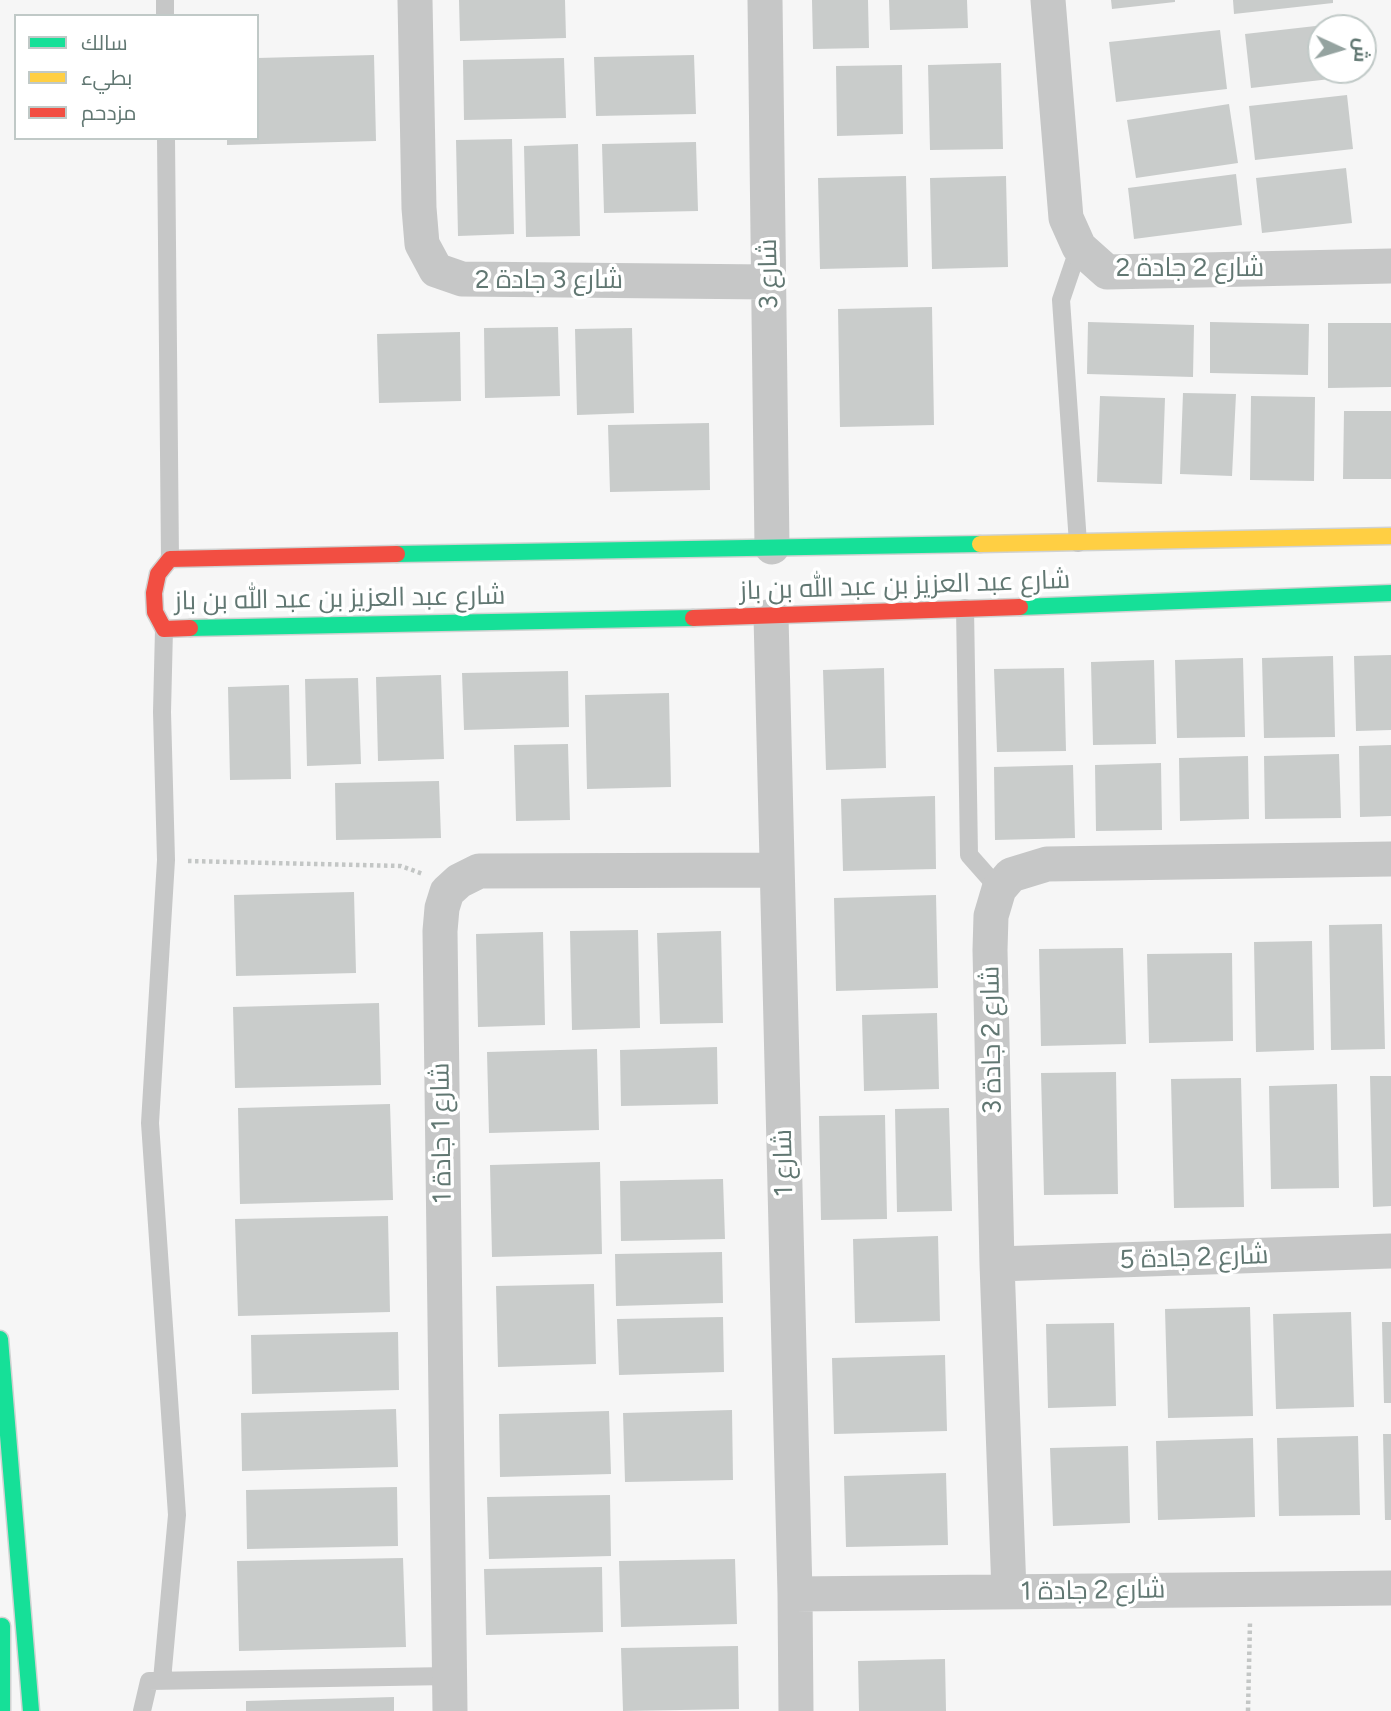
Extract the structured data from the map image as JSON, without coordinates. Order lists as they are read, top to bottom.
{
  "streets": {
    "main road": ["شارع عبد العزيز بن عبد الله بن باز"],
    "street": [
      "شارع 2 جادة 2",
      "شارع 3",
      "شارع 3 جادة 2",
      "شارع 2 جادة 3",
      "شارع 1 جادة 1",
      "شارع 1",
      "شارع 2 جادة 5",
      "شارع 2 جادة 1"
    ]
  },
  "crossings": [
    ["شارع 3", "شارع 3 جادة 2"],
    ["شارع 3", "شارع عبد العزيز بن عبد الله بن باز"],
    ["شارع عبد العزيز بن عبد الله بن باز", "شارع 1"],
    ["شارع 2 جادة 3", "شارع 2 جادة 5"],
    ["شارع 2 جادة 3", "شارع 2 جادة 1"],
    ["شارع 1 جادة 1", "شارع 1"],
    ["شارع 1", "شارع 2 جادة 1"]
  ],
  "legend": ["سالك", "بطيء", "مزدحم"],
  "north": "right"
}
